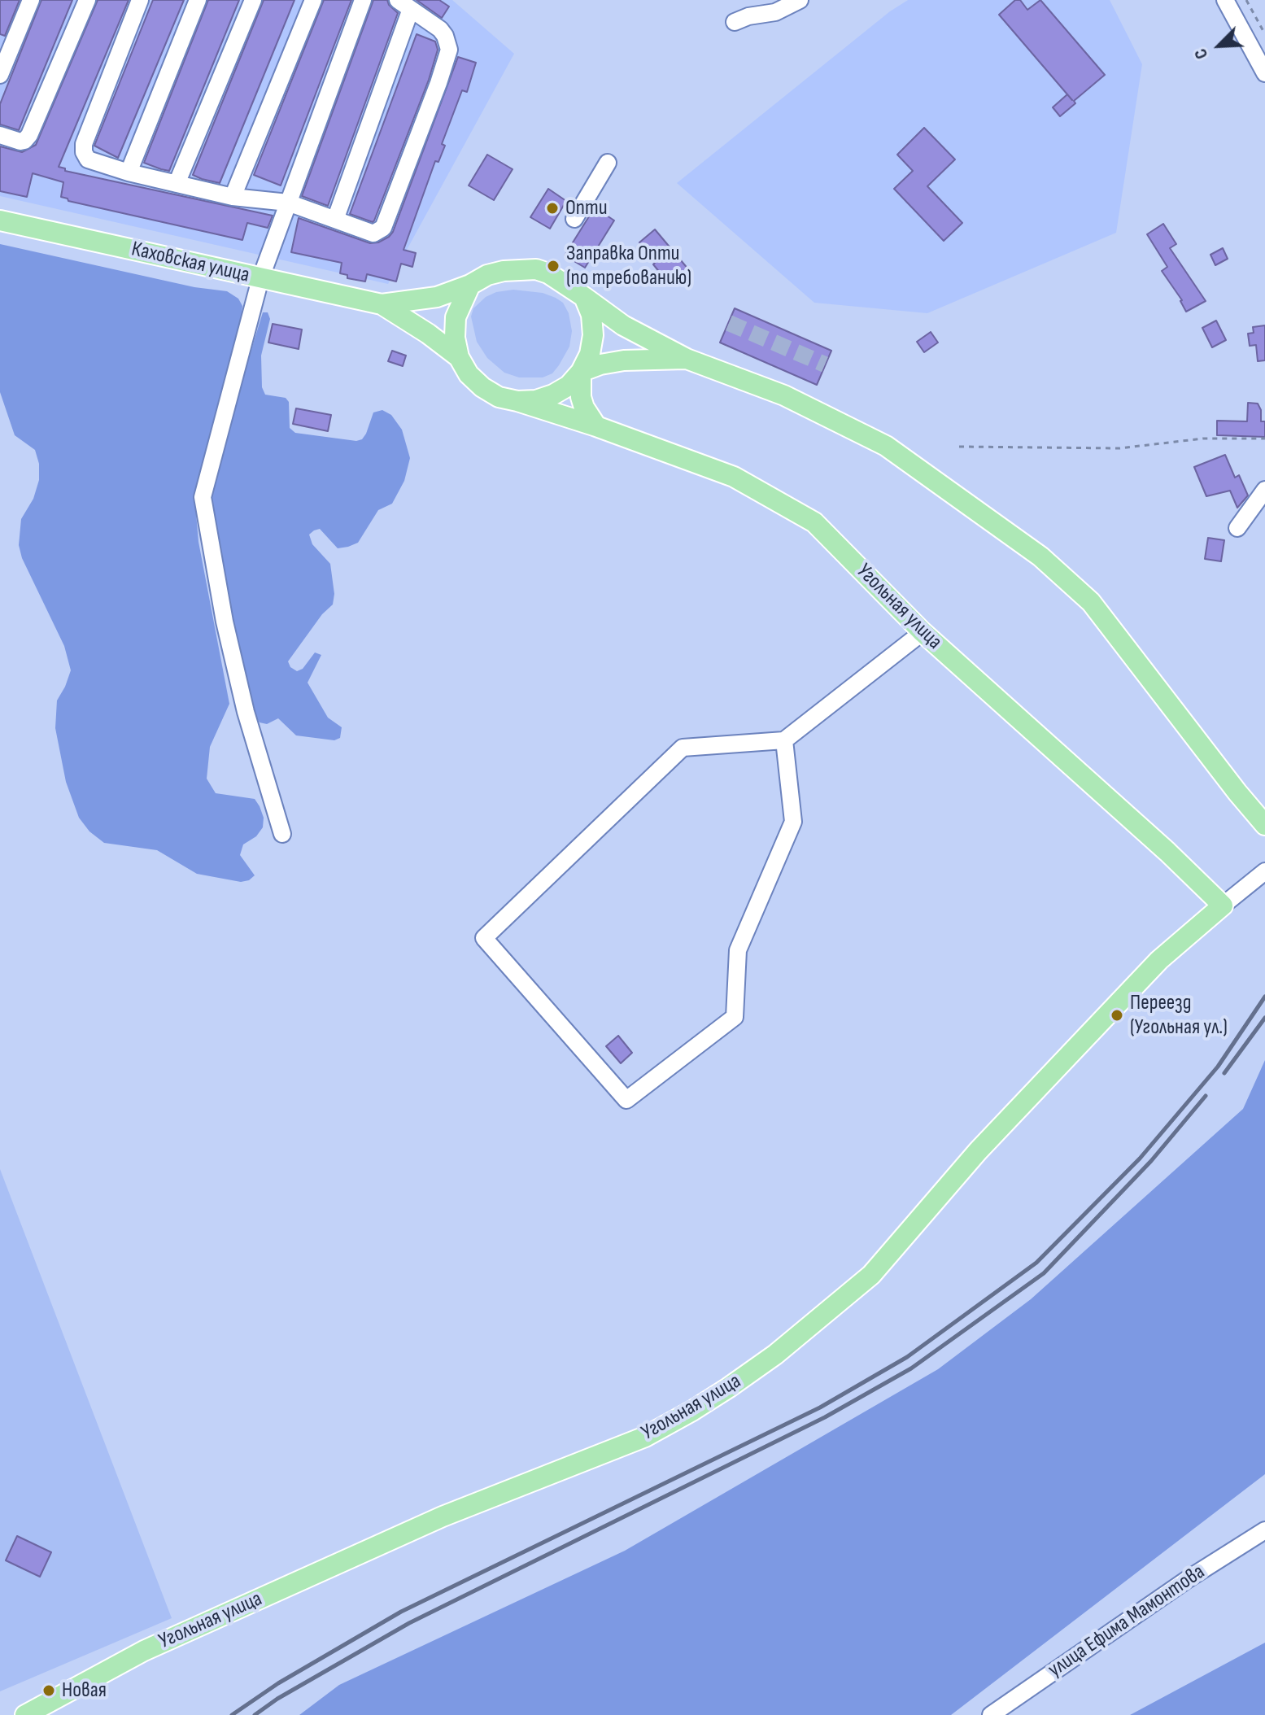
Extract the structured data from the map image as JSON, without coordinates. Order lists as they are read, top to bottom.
{
  "streets": {
    "main road": ["Каховская улица", "Угольная улица"],
    "street": ["улица Ефима Мамонтова"]
  },
  "places": [
    "Опти",
    "Заправка Опти (по требованию)",
    "Переезд (Угольная ул.)",
    "Новая"
  ],
  "north": "bottom left"
}
